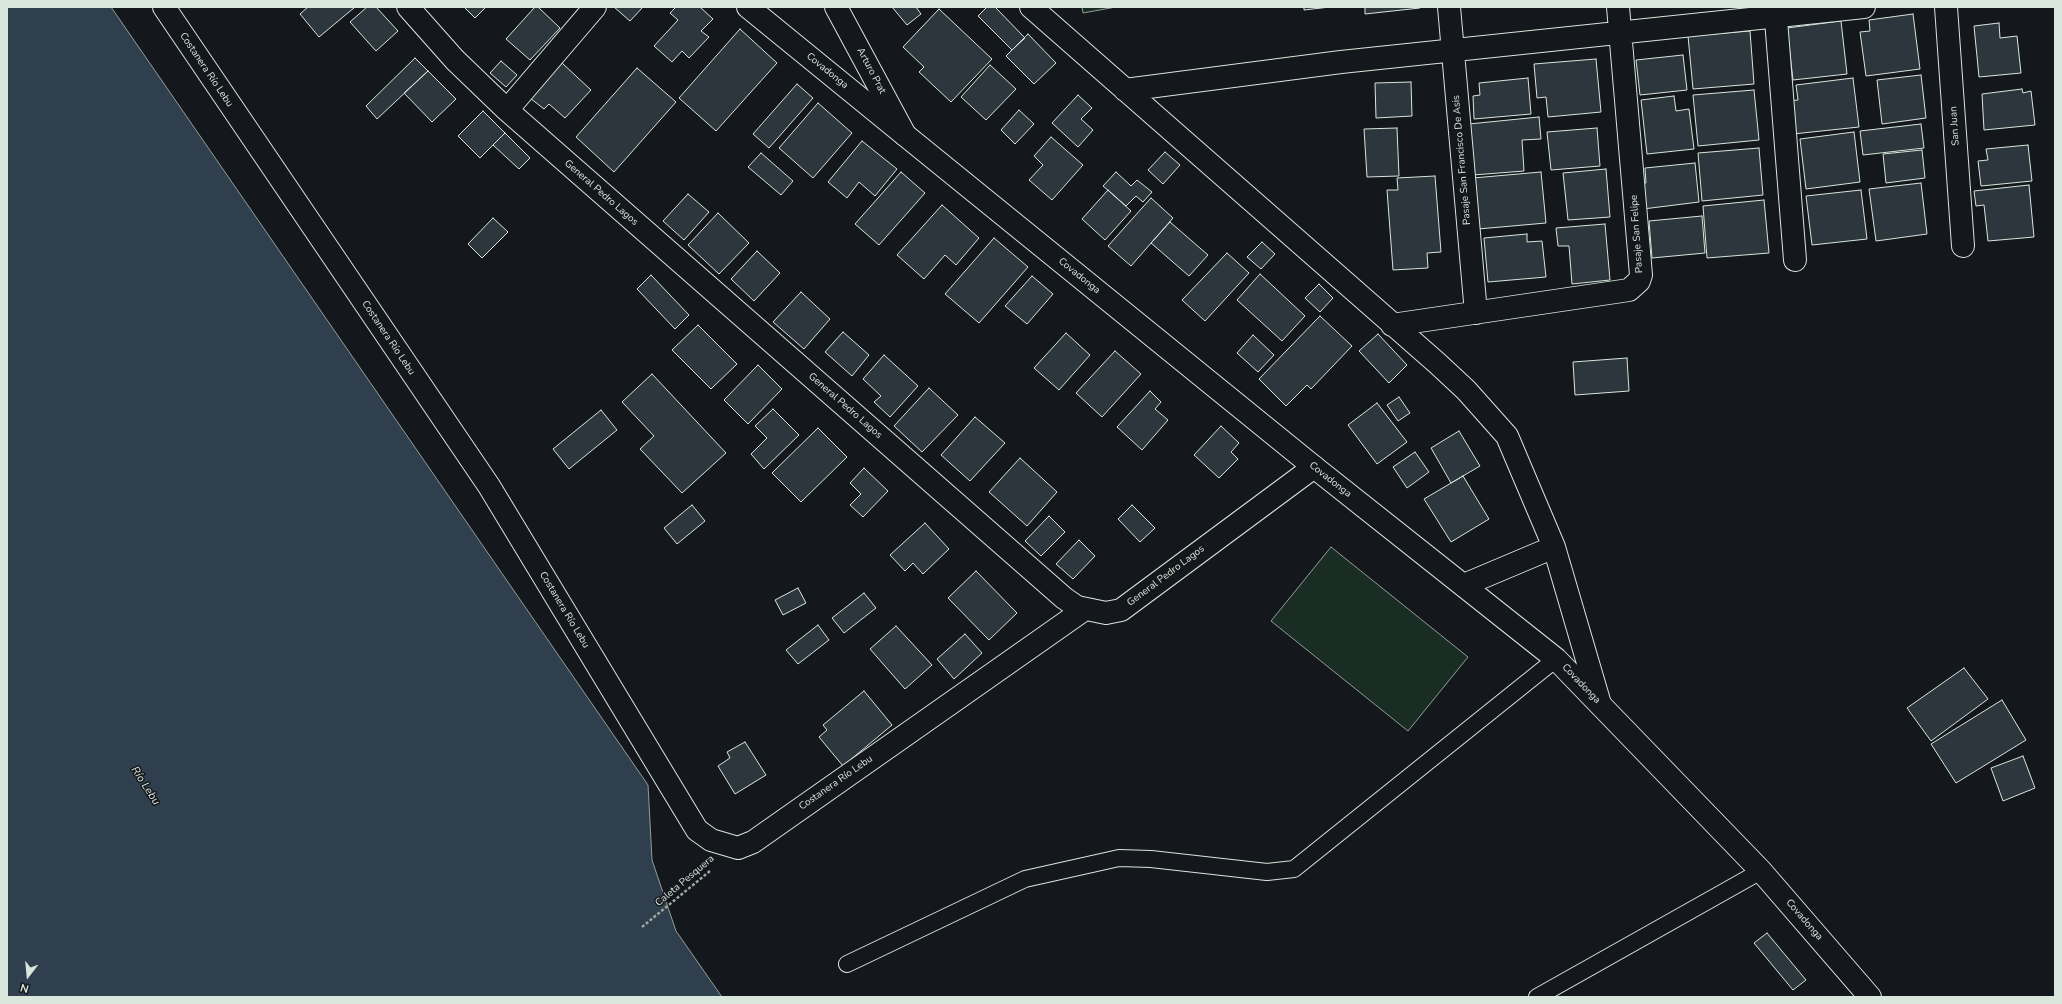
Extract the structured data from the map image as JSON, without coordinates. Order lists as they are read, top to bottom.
{
  "streets": {
    "street": [
      "Costanera Río Lebu",
      "Covadonga",
      "Arturo Prat",
      "San Juan",
      "Pasaje San Francisco De Asis",
      "General Pedro Lagos",
      "Pasaje San Felipe"
    ],
    "path": ["Caleta Pesquera"]
  },
  "crossings": [
    ["Costanera Río Lebu", "General Pedro Lagos"],
    ["Costanera Río Lebu", "Caleta Pesquera"],
    ["Covadonga", "Arturo Prat"],
    ["Covadonga", "General Pedro Lagos"],
    ["Pasaje San Francisco De Asis", "Pasaje San Felipe"]
  ],
  "water": ["Río Lebu"],
  "north": "bottom"
}
